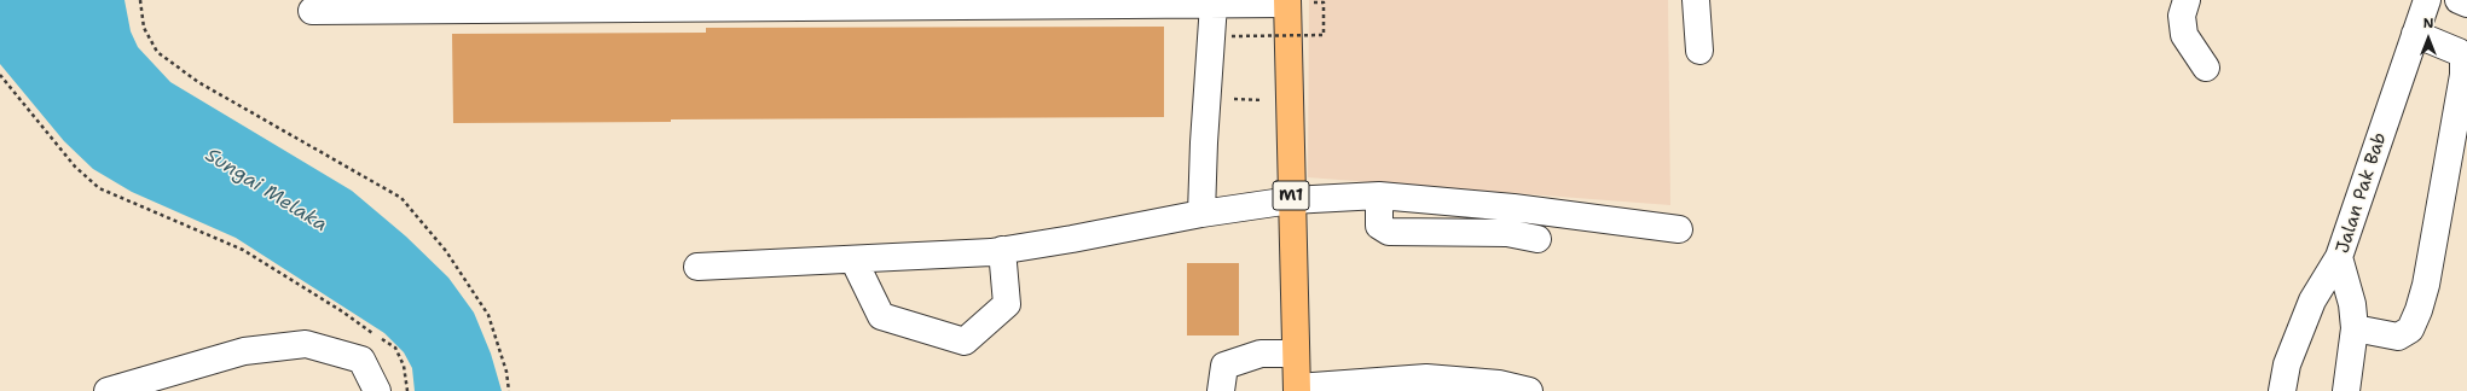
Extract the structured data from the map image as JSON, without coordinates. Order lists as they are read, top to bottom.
{
  "streets": {
    "main road": ["M1"],
    "street": ["Jalan Pak Bab"]
  },
  "water": ["Sungai Melaka"],
  "north": "top"
}
